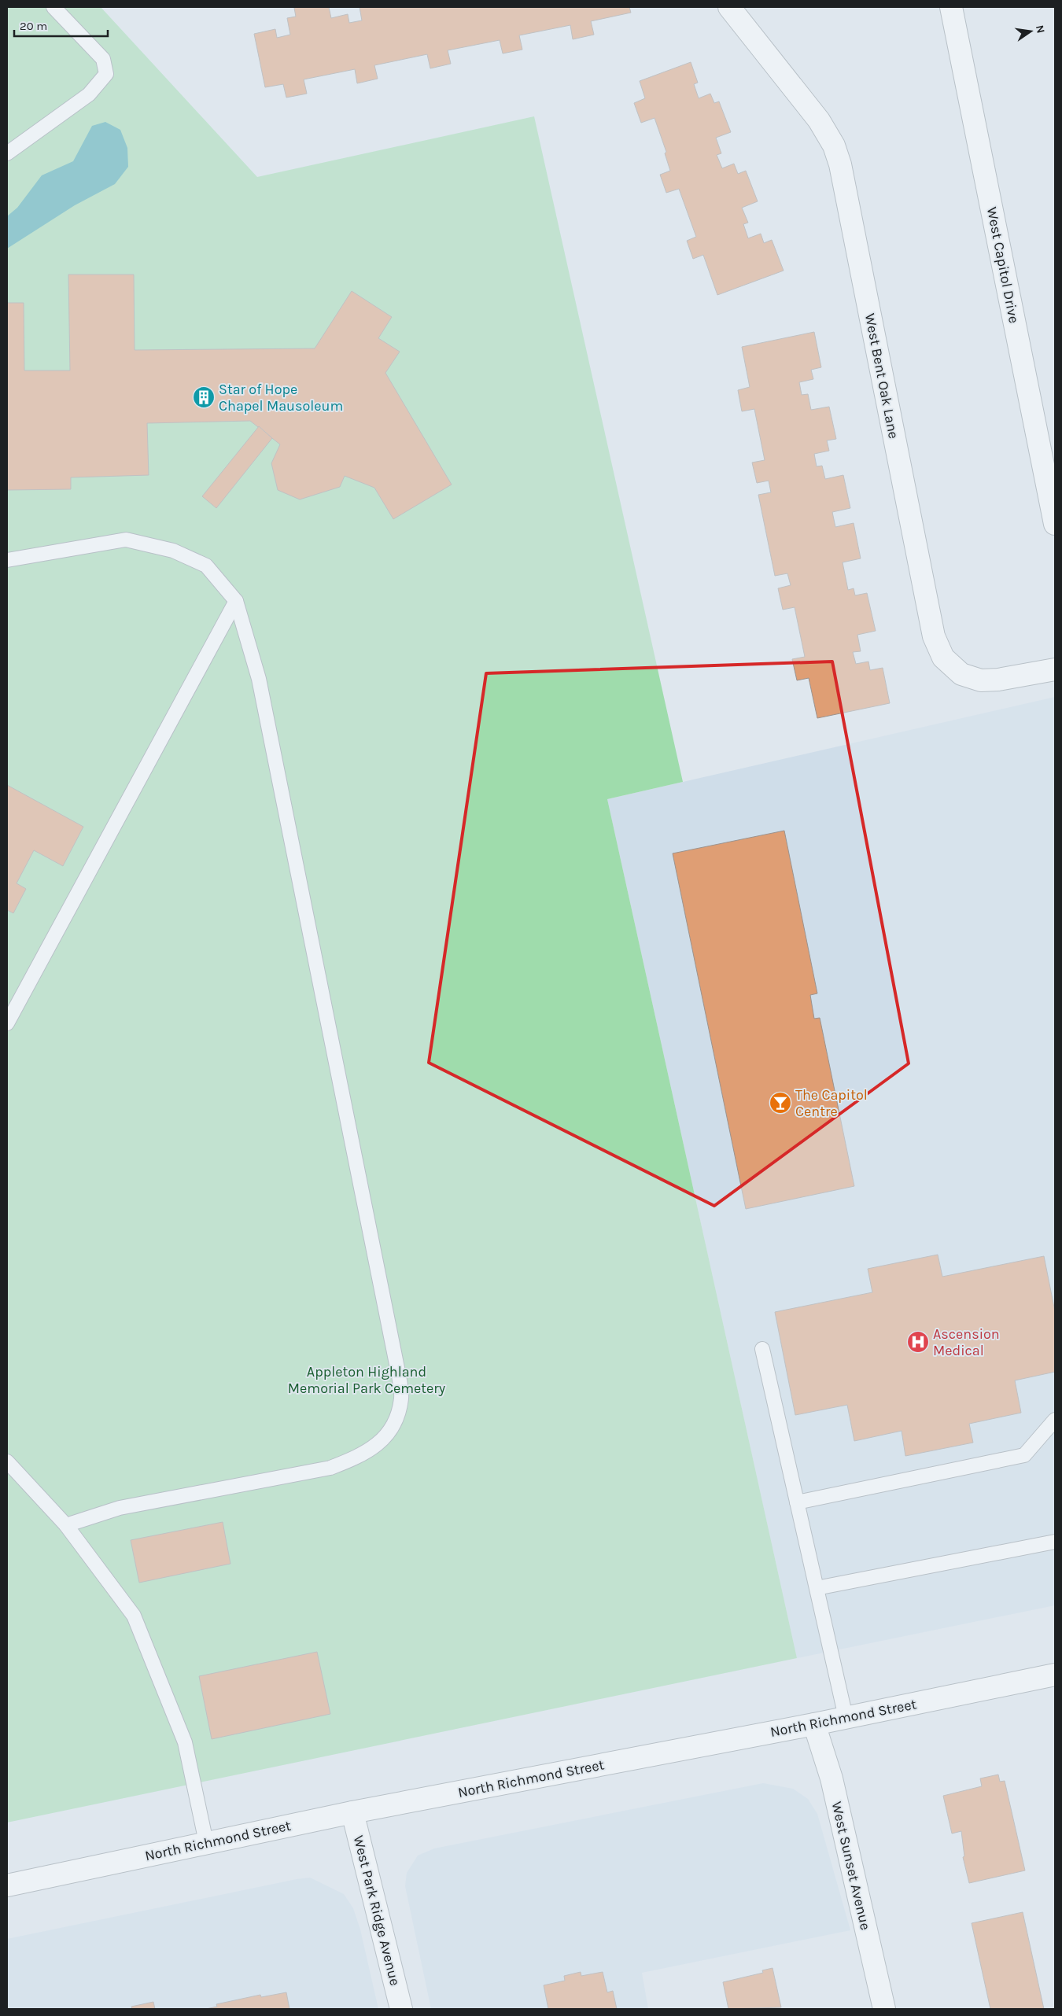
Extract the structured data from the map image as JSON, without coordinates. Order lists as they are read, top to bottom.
{
  "streets": {
    "street": [
      "West Capitol Drive",
      "West Bent Oak Lane",
      "North Richmond Street",
      "West Sunset Avenue",
      "West Park Ridge Avenue"
    ]
  },
  "crossings": [
    ["North Richmond Street", "West Sunset Avenue"],
    ["North Richmond Street", "West Park Ridge Avenue"]
  ],
  "parks": ["Appleton Highland Memorial Park Cemetery"],
  "places": {
    "building": ["Star of Hope Chapel Mausoleum"],
    "bar": ["The Capitol Centre"],
    "hospital": ["Ascension Medical"]
  },
  "scale_bar": "20 m",
  "north": "right"
}
